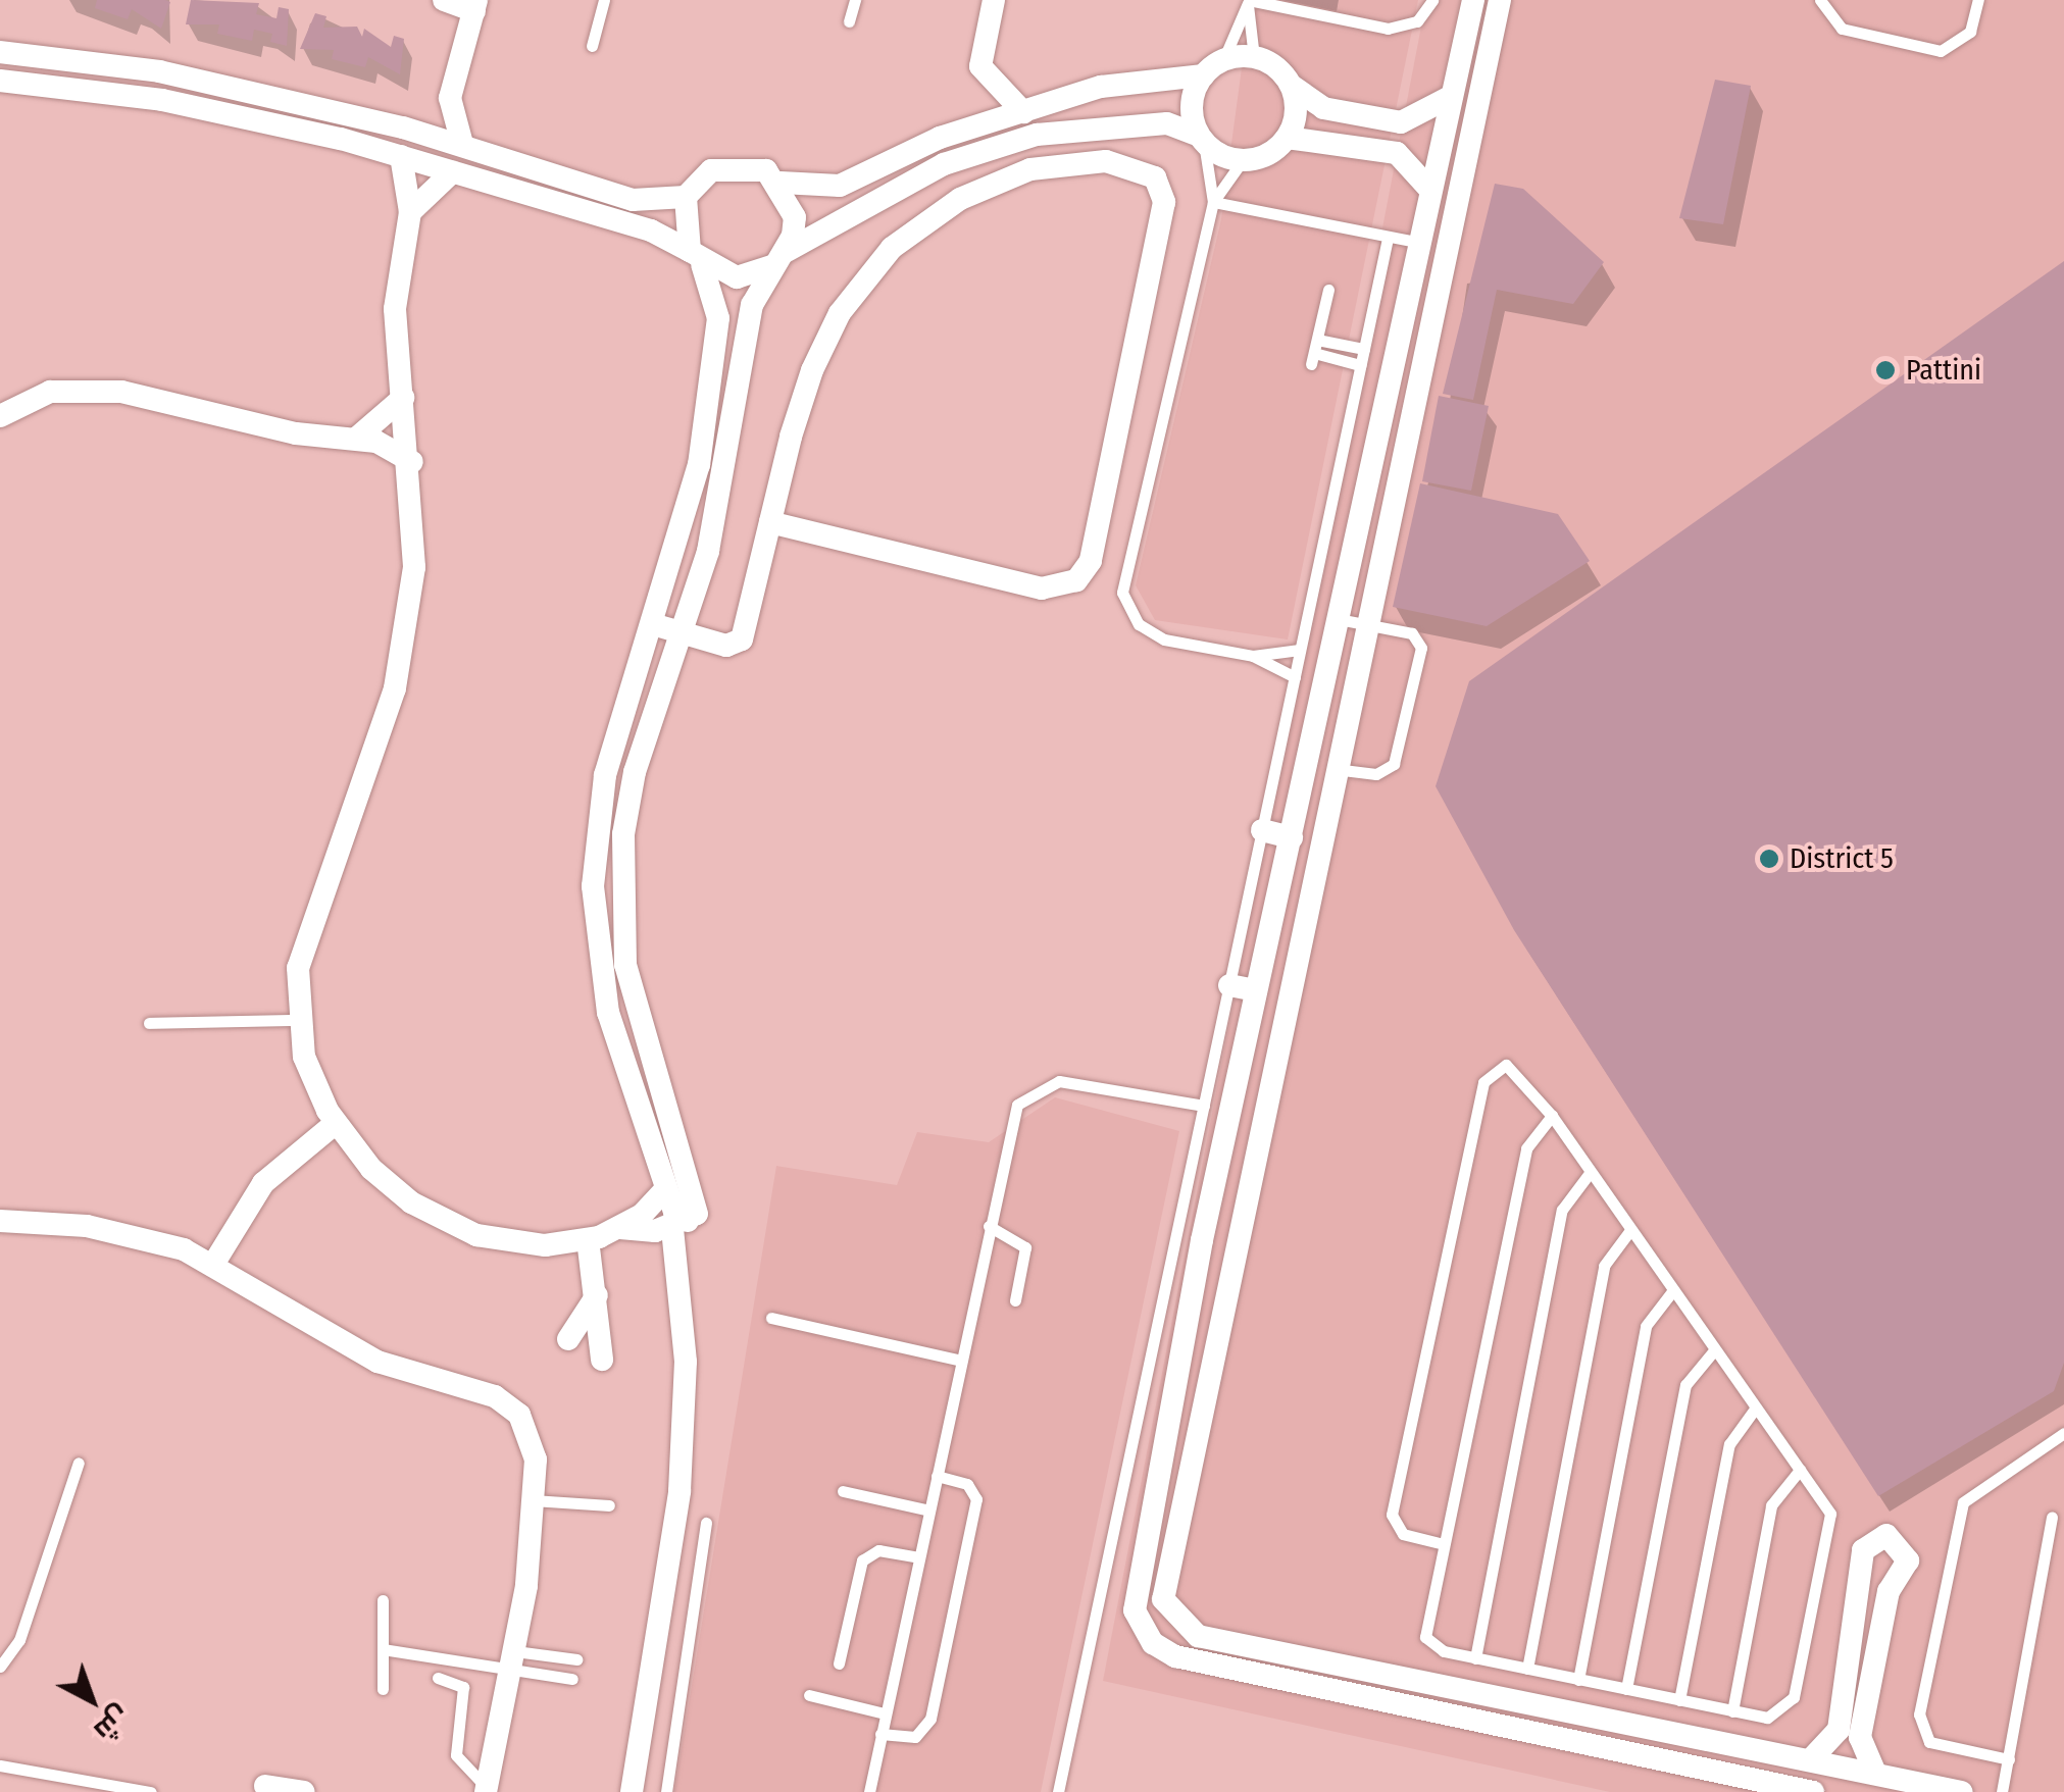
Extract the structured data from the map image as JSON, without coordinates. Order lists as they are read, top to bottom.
{
  "places": ["Pattini", "District 5"],
  "north": "bottom right"
}
